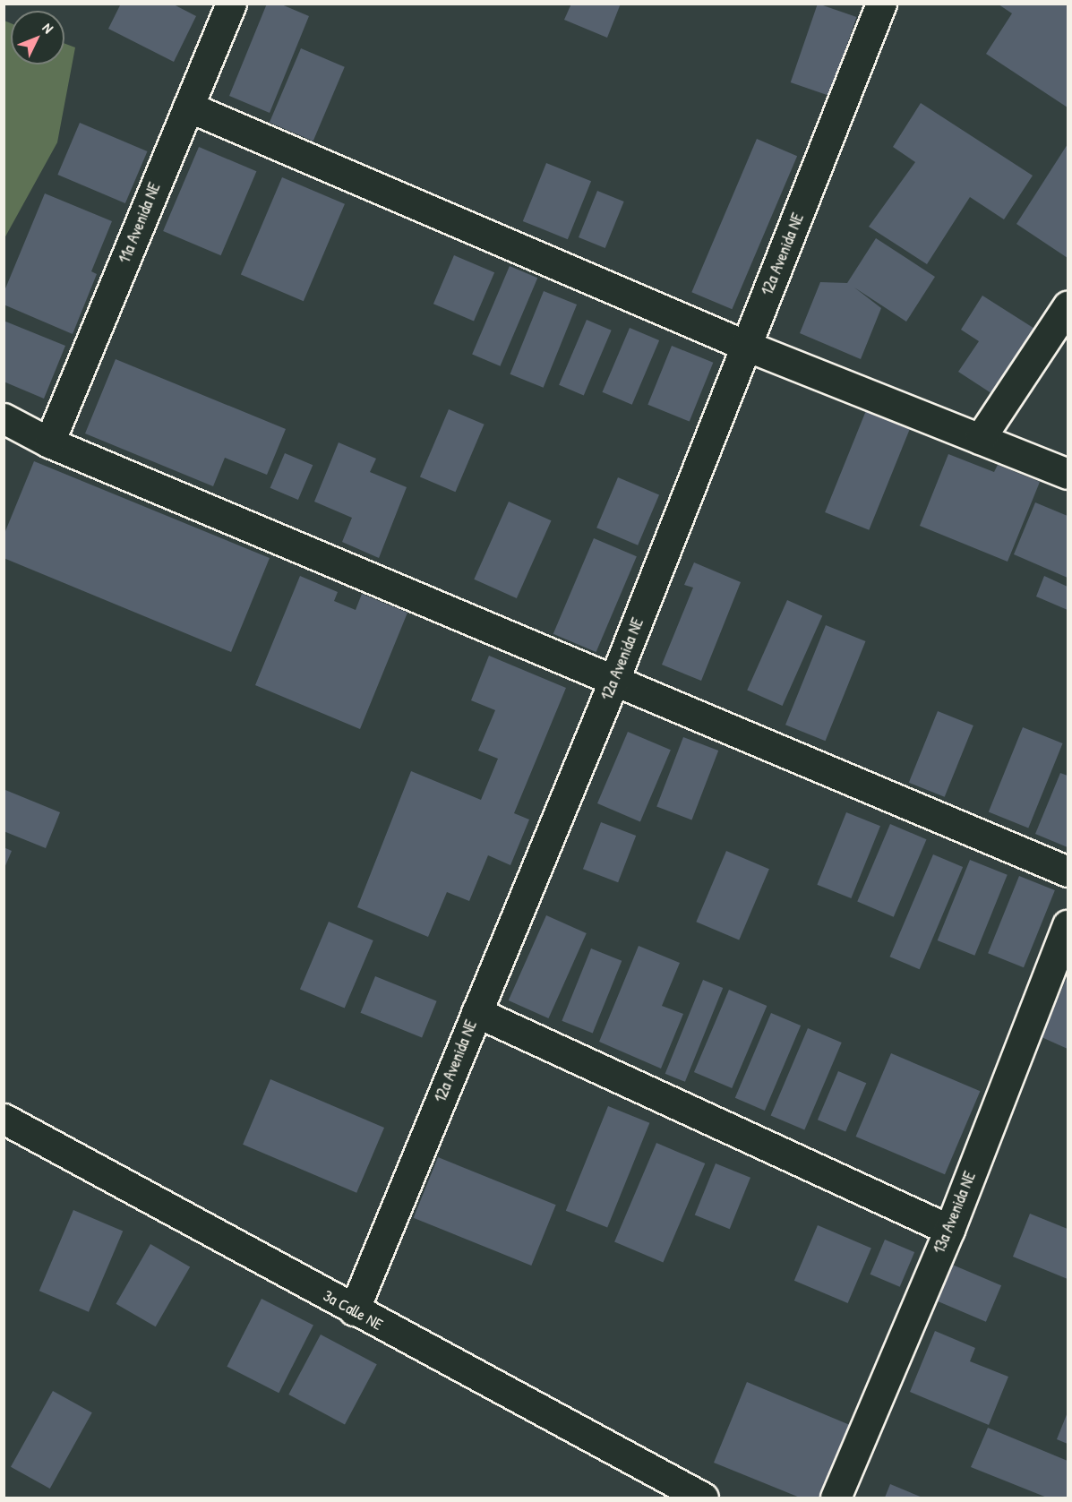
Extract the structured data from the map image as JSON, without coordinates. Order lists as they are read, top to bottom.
{
  "streets": {
    "street": [
      "11a Avenida NE",
      "12a Avenida NE",
      "13a Avenida NE",
      "3a Calle NE"
    ]
  },
  "crossings": [
    ["12a Avenida NE", "3a Calle NE"]
  ],
  "north": "top right"
}
